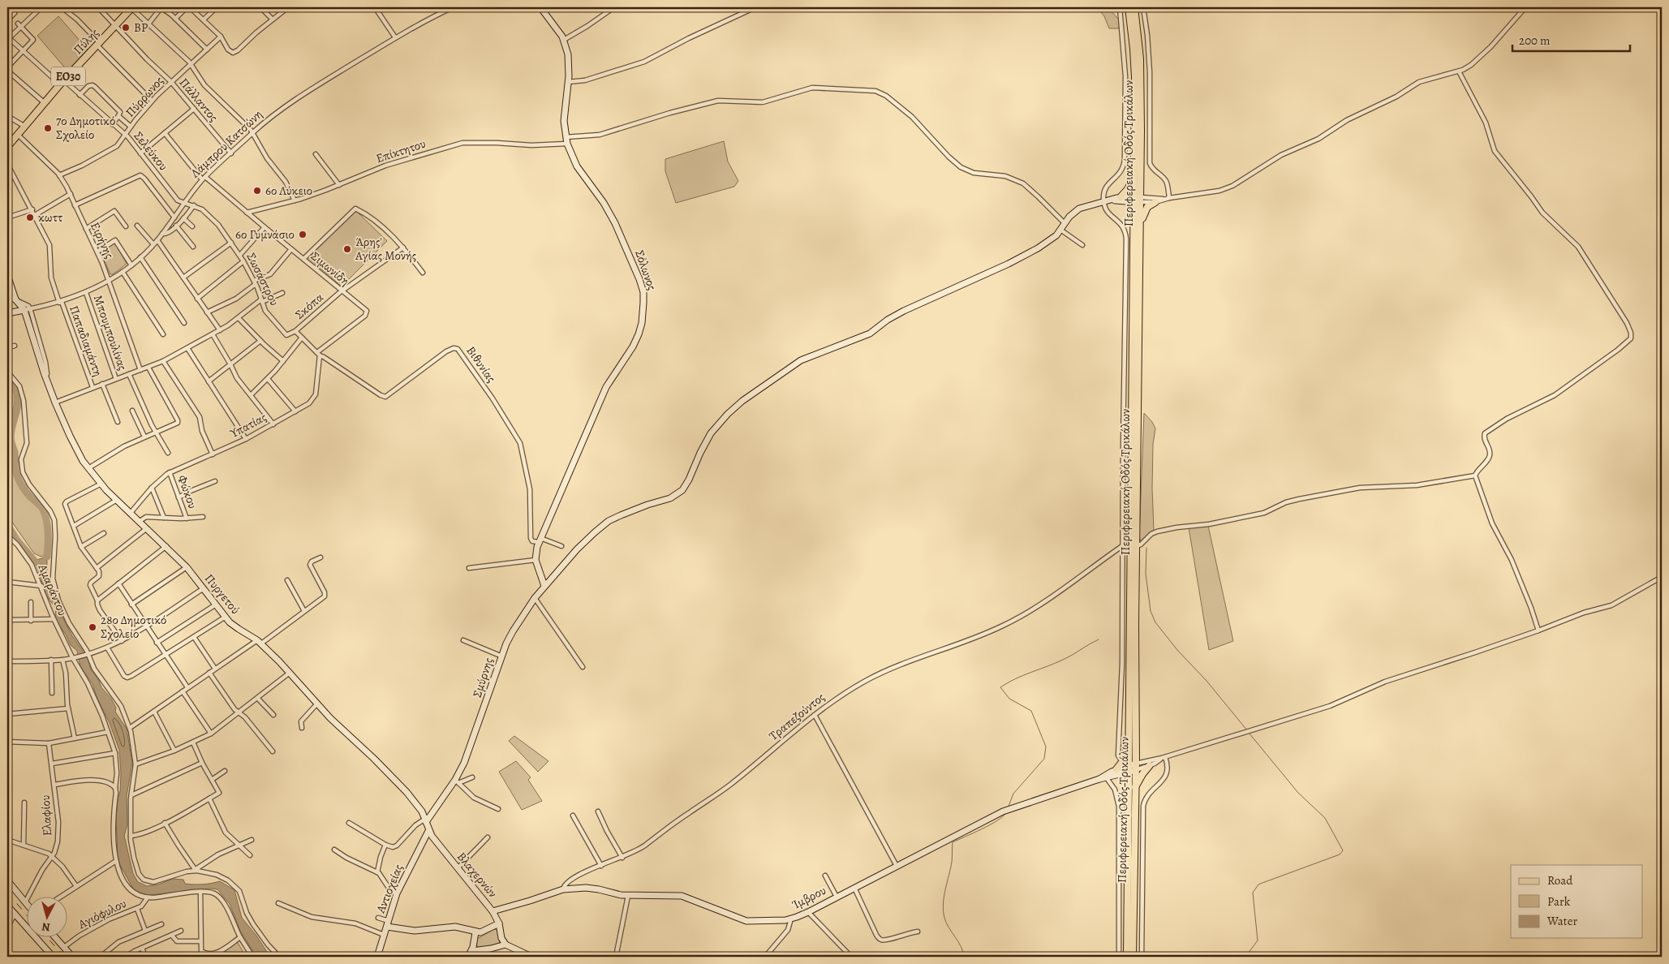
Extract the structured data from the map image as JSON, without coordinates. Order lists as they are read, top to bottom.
{
  "streets": {
    "main road": ["Πύλης", "ΕΟ30", "Περιφερειακή Οδός Τρικάλων"],
    "street": [
      "Πύρρωνος",
      "Πάλλαντος",
      "Λάμπρου Κατσώνη",
      "Σελεύκου",
      "Επίκτητου",
      "Ειρήνης",
      "Σιμωνίδη",
      "Σόλωνος",
      "Σωσάστρου",
      "Σκόπα",
      "Μπουμπουλίνας",
      "Παπαδιαμάντη",
      "Βιθυνίας",
      "Υπατίας",
      "Φώκου",
      "Αμαράντου",
      "Πυργετού",
      "Σμύρνης",
      "Τραπεζούντος",
      "Ελαφίου",
      "Βλαχερνών",
      "Αντιοχείας",
      "Ίμβρου",
      "Αγιόφυλου"
    ]
  },
  "crossings": [
    ["Πύλης", "Πάλλαντος"],
    ["Πύλης", "Σελεύκου"],
    ["Πύλης", "Ειρήνης"],
    ["Πύρρωνος", "Πάλλαντος"],
    ["Πύρρωνος", "Σελεύκου"],
    ["Πύρρωνος", "Ειρήνης"],
    ["Πάλλαντος", "Λάμπρου Κατσώνη"],
    ["Λάμπρου Κατσώνη", "Σελεύκου"],
    ["Λάμπρου Κατσώνη", "Ειρήνης"],
    ["Λάμπρου Κατσώνη", "Σιμωνίδη"],
    ["Λάμπρου Κατσώνη", "Σωσάστρου"],
    ["Λάμπρου Κατσώνη", "Μπουμπουλίνας"],
    ["Λάμπρου Κατσώνη", "Παπαδιαμάντη"],
    ["Λάμπρου Κατσώνη", "Πυργετού"],
    ["Σελεύκου", "Σωσάστρου"],
    ["Επίκτητου", "Σιμωνίδη"],
    ["Επίκτητου", "Σόλωνος"],
    ["Επίκτητου", "Σμύρνης"],
    ["Σιμωνίδη", "Σκόπα"],
    ["Σιμωνίδη", "Βιθυνίας"],
    ["Σιμωνίδη", "Υπατίας"],
    ["Σόλωνος", "Βιθυνίας"],
    ["Σωσάστρου", "Σκόπα"],
    ["Βιθυνίας", "Υπατίας"],
    ["Υπατίας", "Φώκου"],
    ["Υπατίας", "Πυργετού"],
    ["Πυργετού", "Σμύρνης"],
    ["Πυργετού", "Βλαχερνών"],
    ["Σμύρνης", "Βλαχερνών"],
    ["Τραπεζούντος", "Βλαχερνών"],
    ["Τραπεζούντος", "Ίμβρου"],
    ["Βλαχερνών", "Αντιοχείας"]
  ],
  "places": [
    "BP",
    "7ο Δημοτικό Σχολείο",
    "6ο Λύκειο",
    "κωττ",
    "6ο Γυμνάσιο",
    "Άρης' Αγίας Μονής",
    "28ο Δημοτικό Σχολείο"
  ],
  "legend": ["Road", "Park", "Water"],
  "scale_bar": "200 m",
  "north": "bottom"
}
